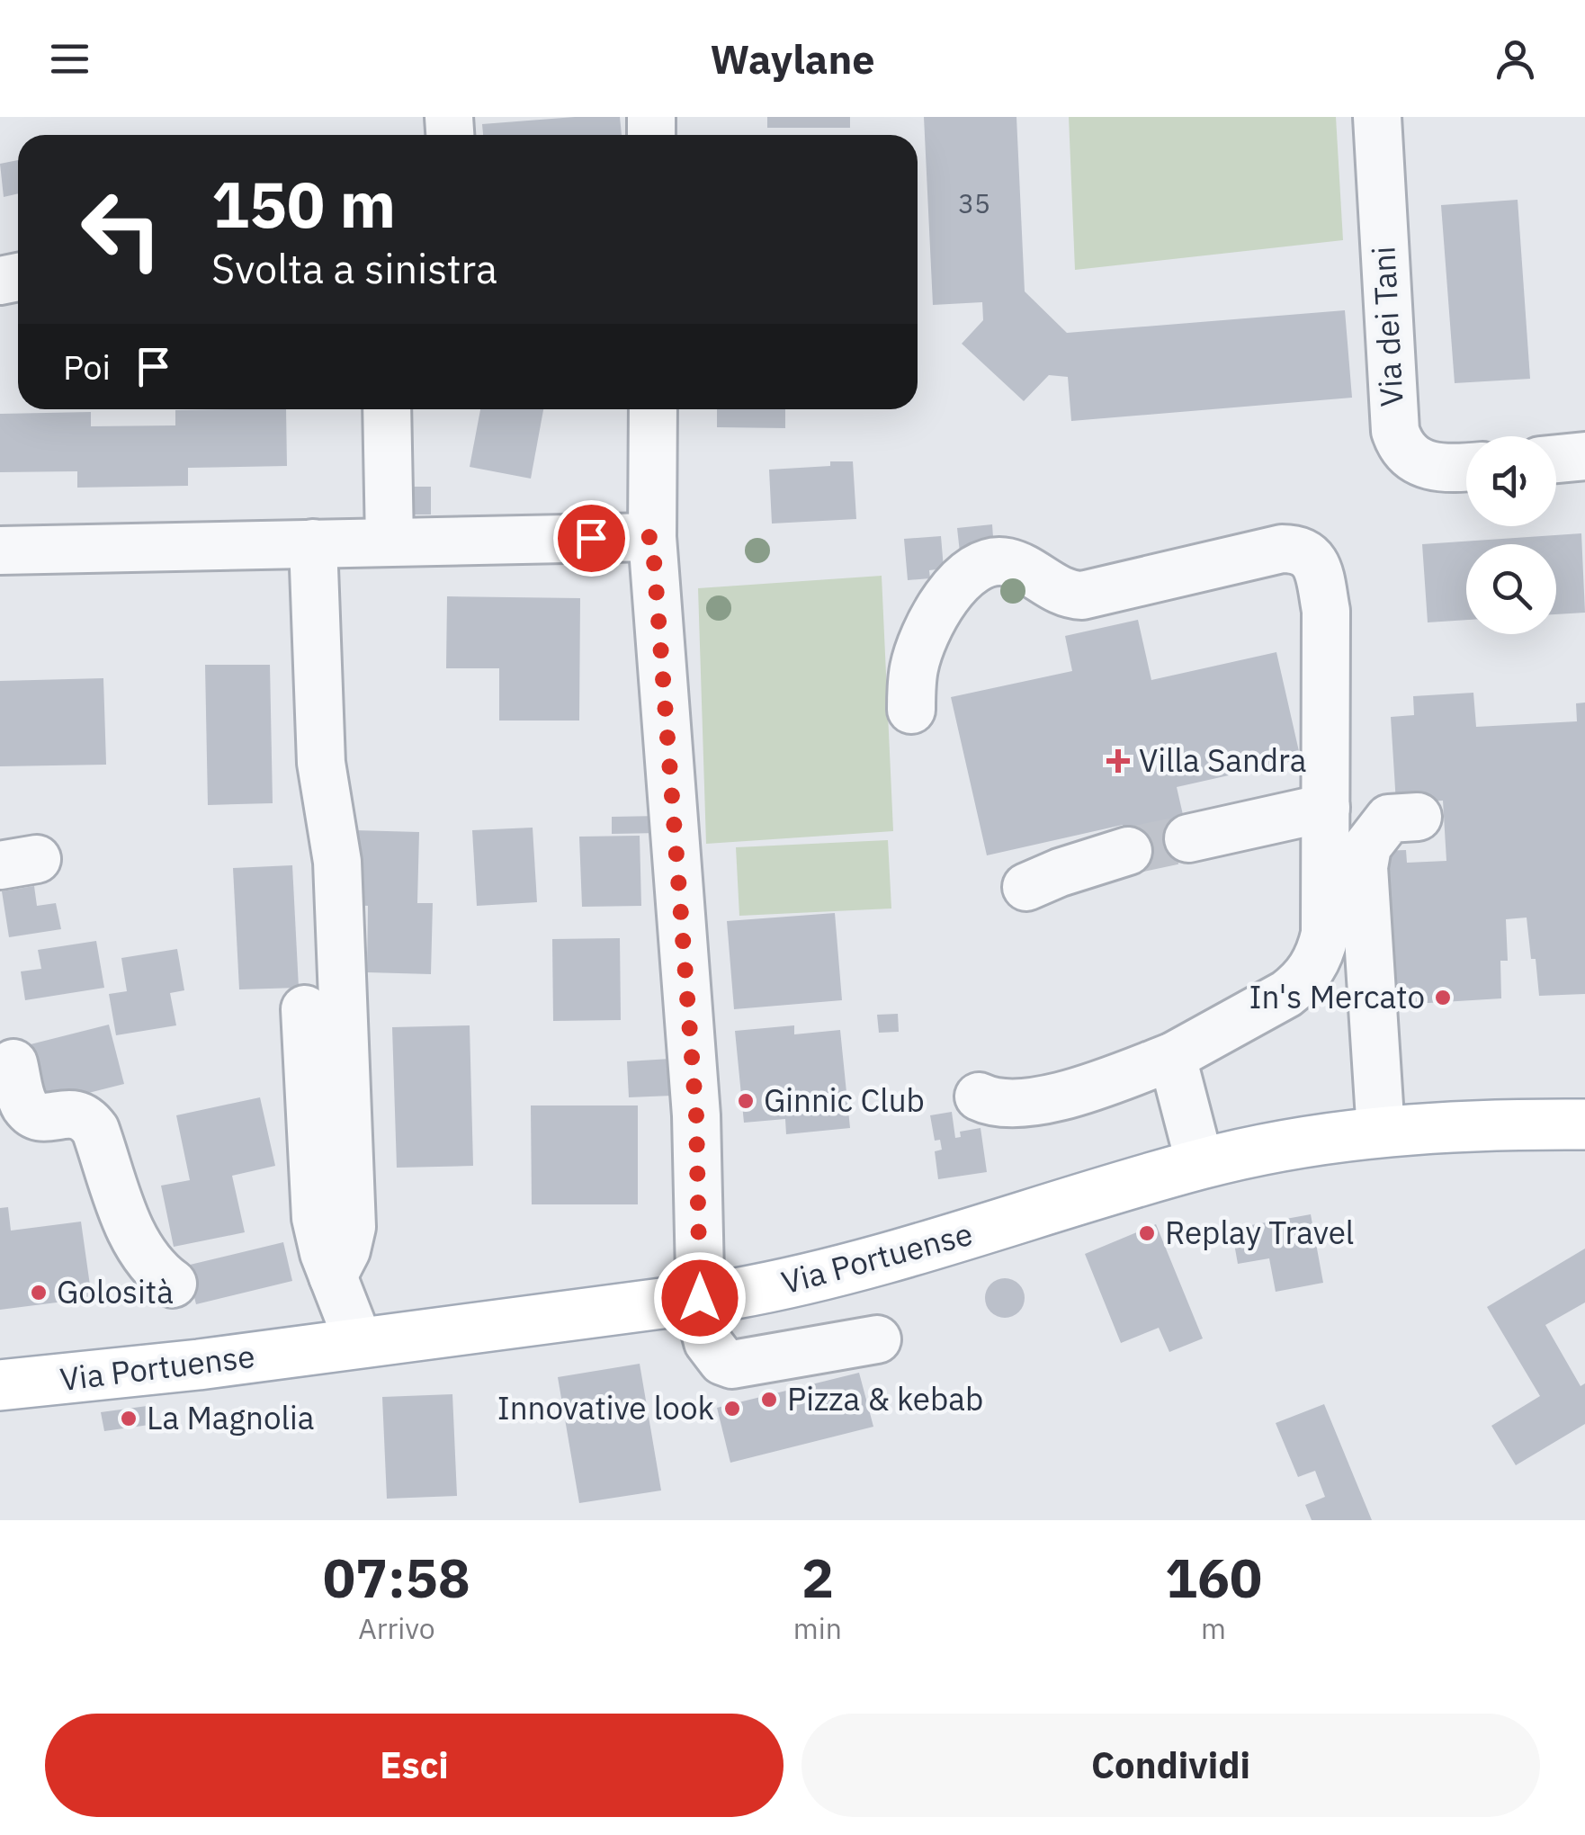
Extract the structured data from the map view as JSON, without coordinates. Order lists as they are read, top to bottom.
{
  "streets": {
    "main road": ["Via Portuense"],
    "street": ["Via dei Tani"]
  },
  "places": {
    "health": ["Villa Sandra"],
    "other": [
      "In's Mercato",
      "Ginnic Club",
      "Replay Travel",
      "Golosità",
      "Pizza & kebab",
      "Innovative look",
      "La Magnolia"
    ]
  },
  "house_numbers": ["35"],
  "page": {
    "header": "Waylane",
    "turn": ["150 m", "Svolta a sinistra"],
    "then": "Poi",
    "eta": [
      "07:58",
      "Arrivo",
      "2",
      "min",
      "160",
      "m"
    ],
    "buttons": ["Esci", "Condividi"]
  }
}
